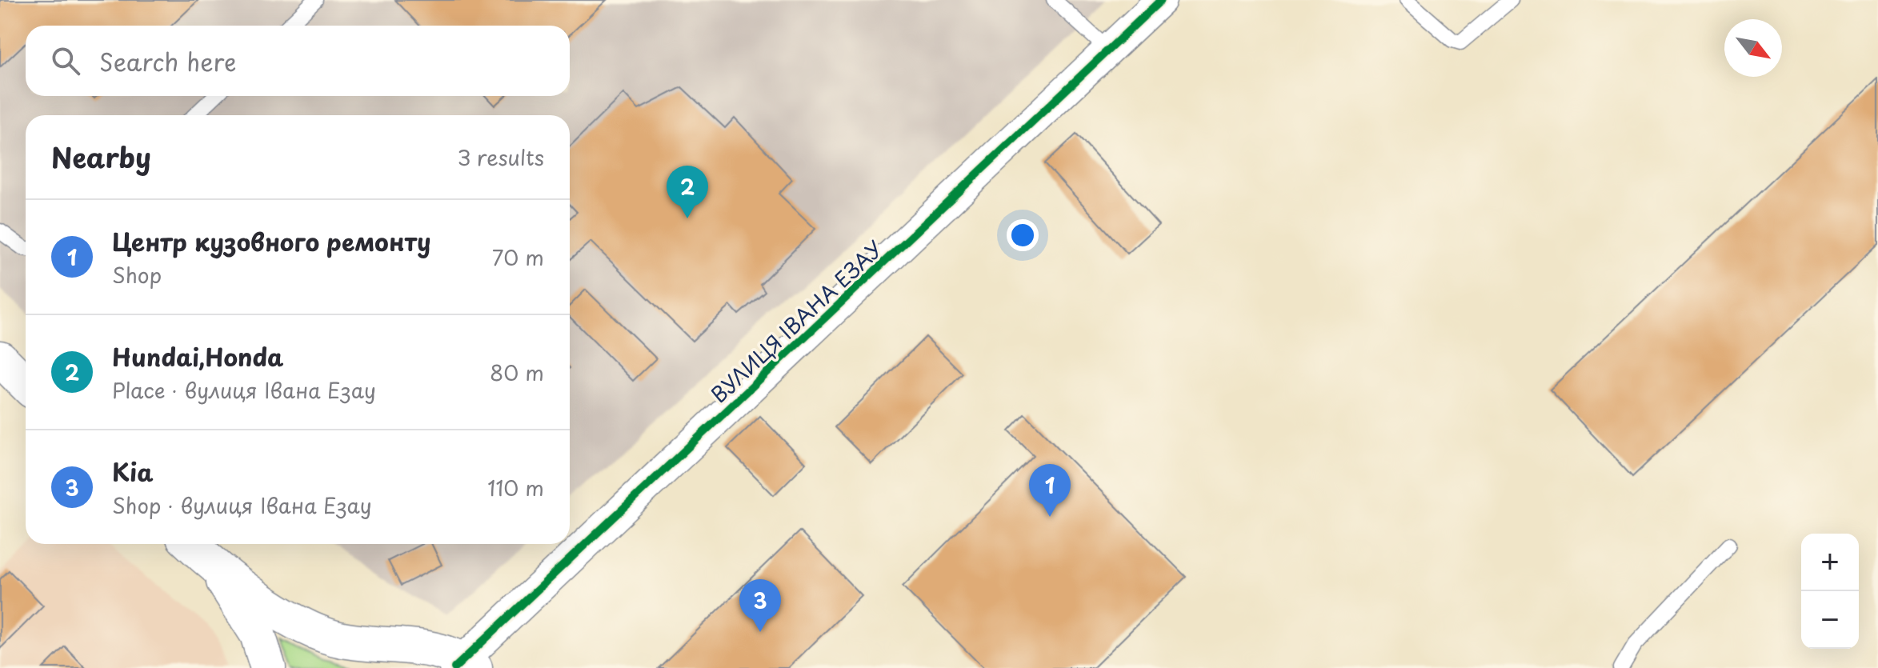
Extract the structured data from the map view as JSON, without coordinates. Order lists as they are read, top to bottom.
{
  "streets": {
    "main road": ["ВУЛИЦЯ ІВАНА ЕЗАУ"]
  },
  "north": "bottom right",
  "page": {
    "search": "Search here",
    "heading": ["Nearby", "3 results"],
    "pins": ["2", "1", "3"],
    "list": [
      {
        "mark": "1",
        "name": "Центр кузовного ремонту",
        "note": "Shop",
        "value": "70 m"
      },
      {
        "mark": "2",
        "name": "Hundai,Honda",
        "note": "Place · вулиця Івана Езау",
        "value": "80 m"
      },
      {
        "mark": "3",
        "name": "Kia",
        "note": "Shop · вулиця Івана Езау",
        "value": "110 m"
      }
    ],
    "map_buttons": ["+", "−"]
  }
}
